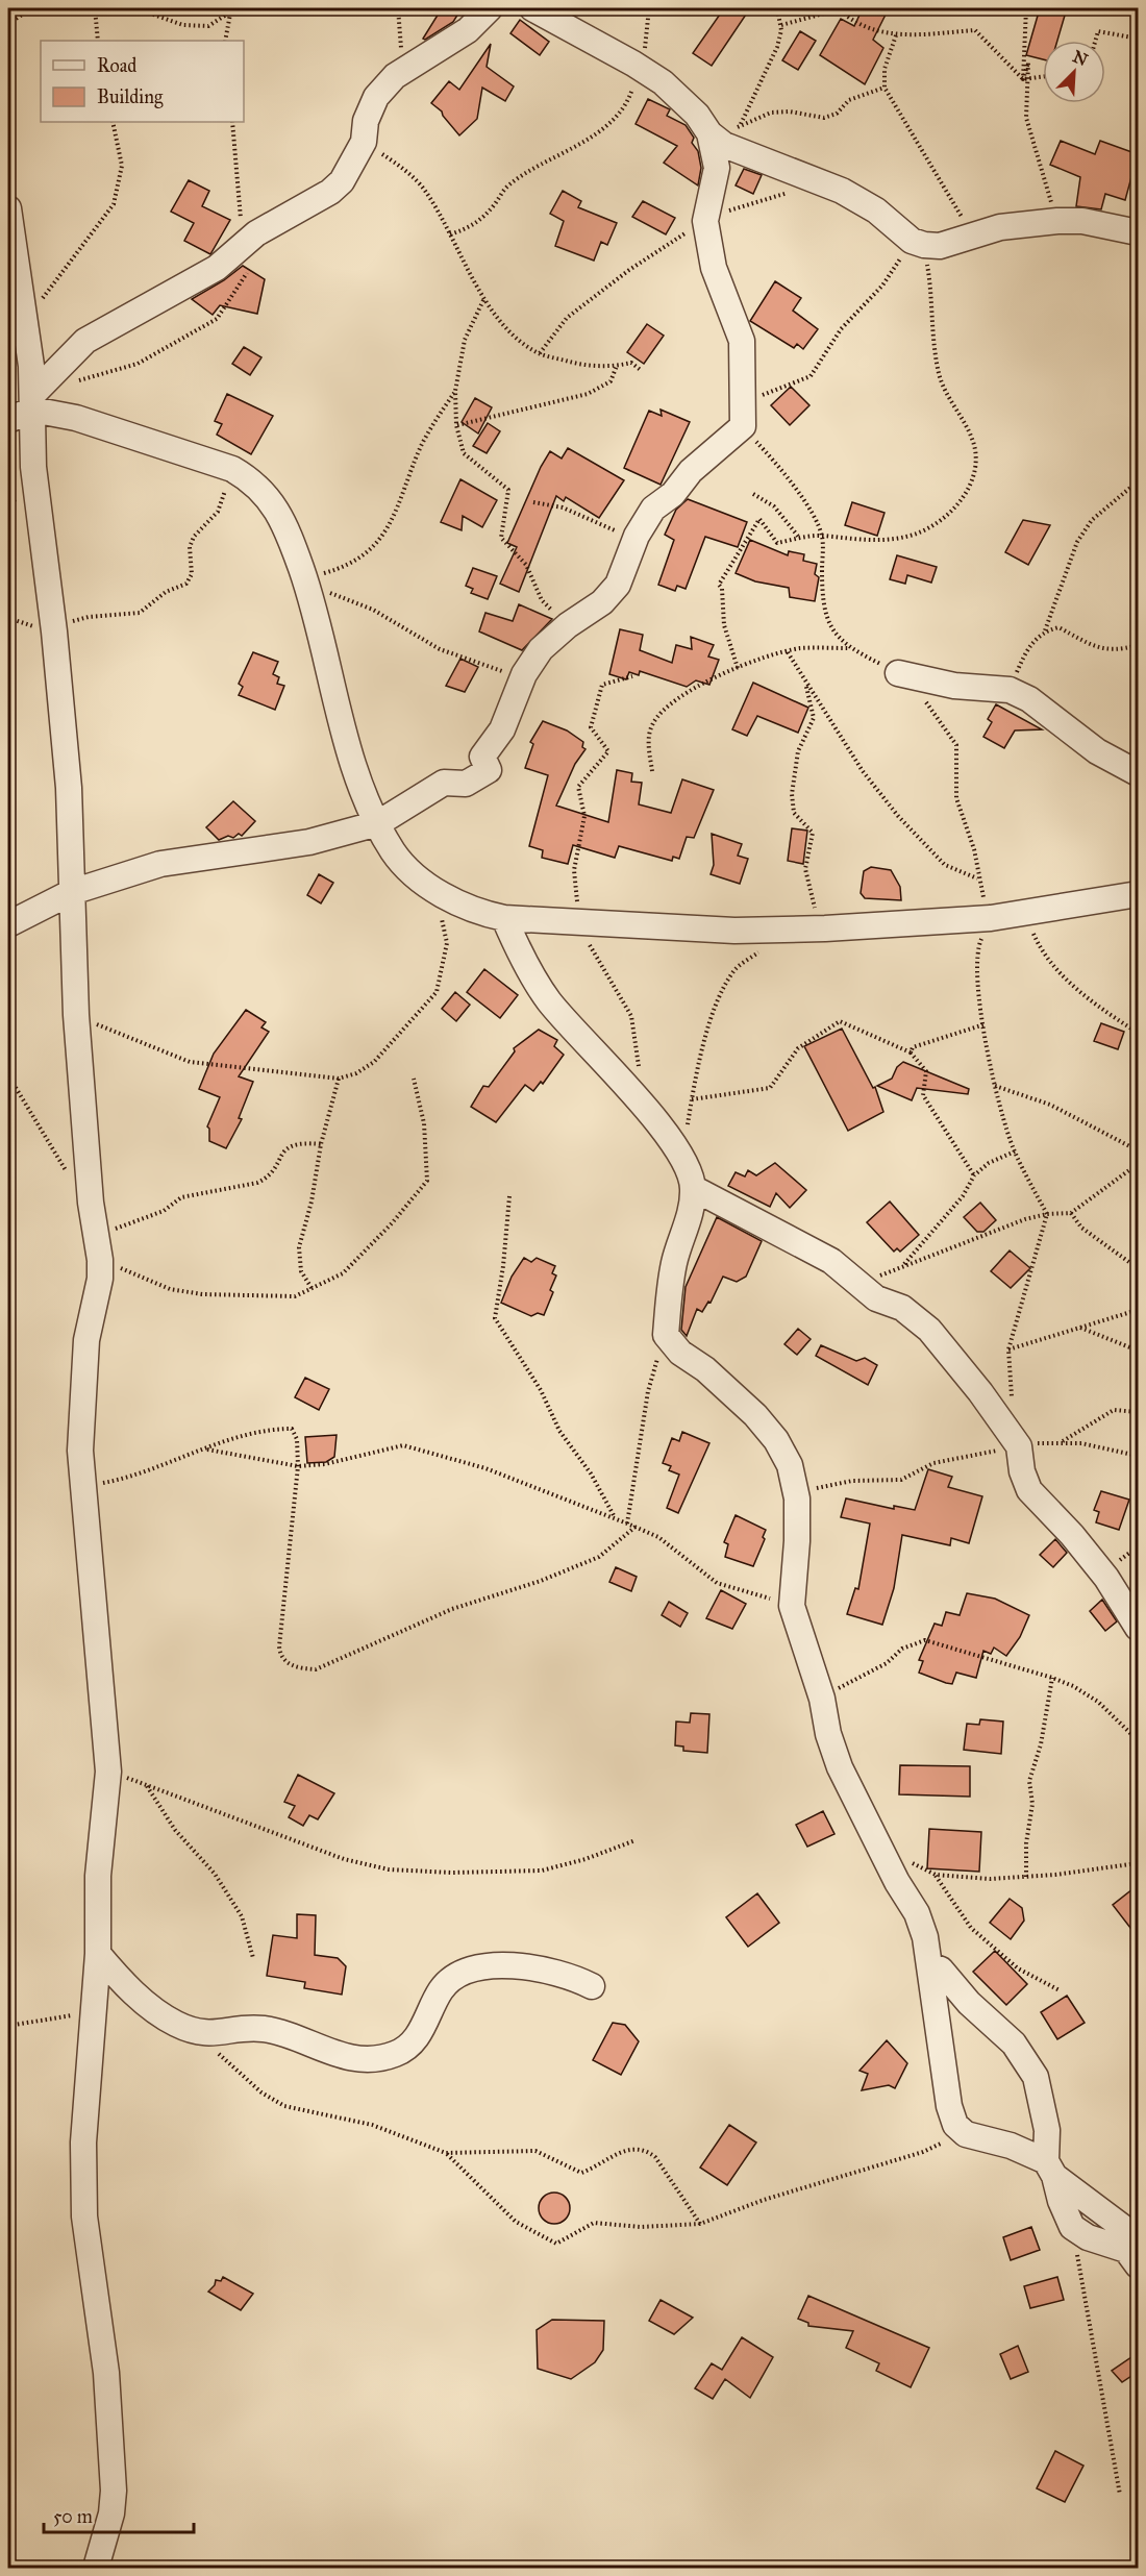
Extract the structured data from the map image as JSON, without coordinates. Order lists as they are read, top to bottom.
{
  "legend": ["Road", "Building"],
  "scale_bar": "50 m",
  "north": "top right"
}
